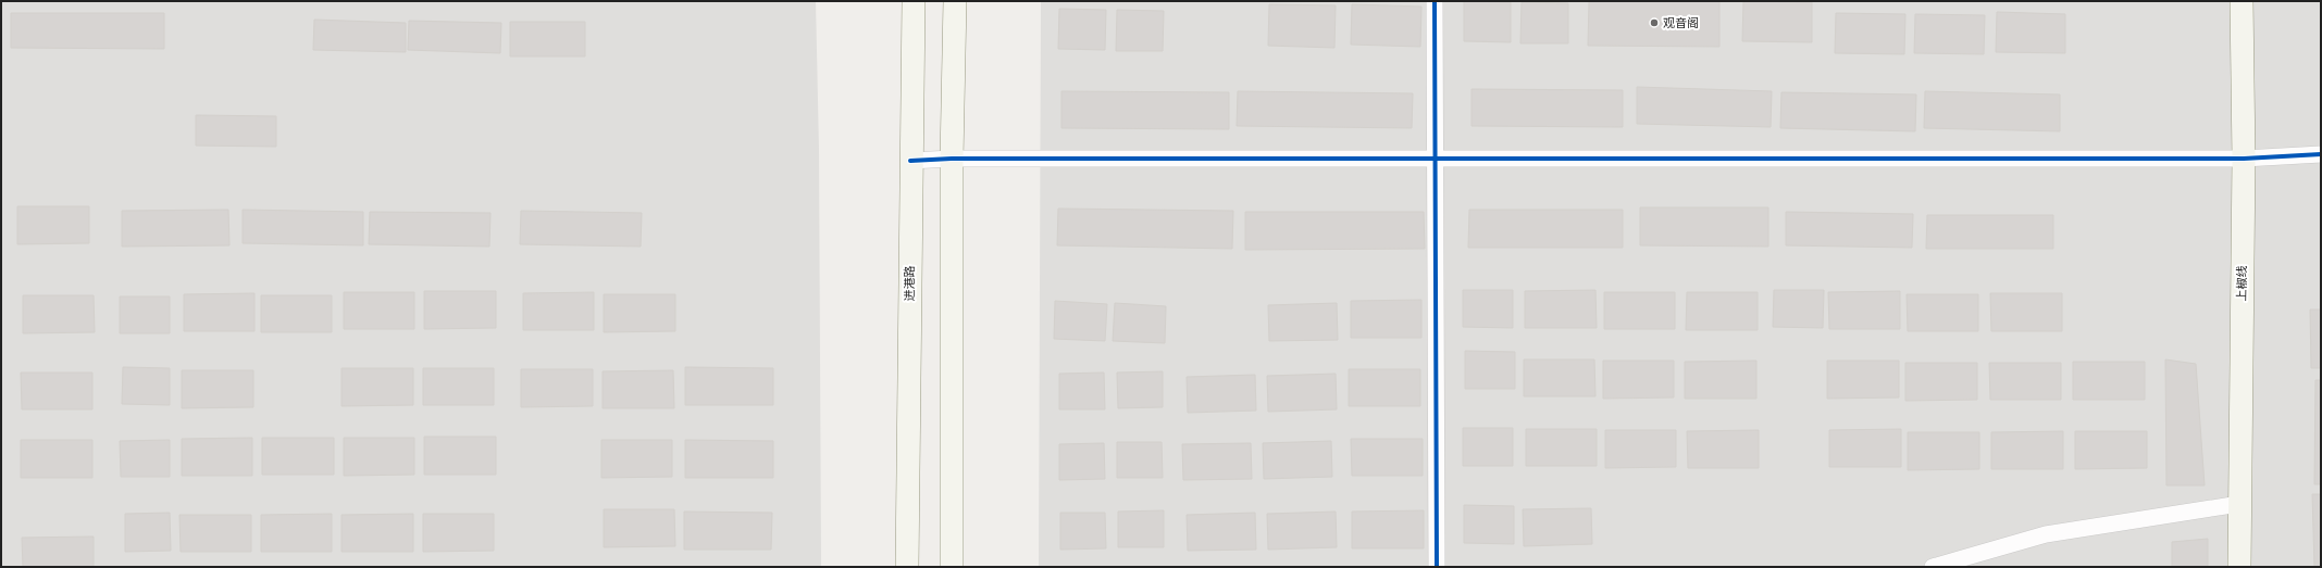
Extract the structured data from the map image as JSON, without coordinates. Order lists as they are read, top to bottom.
{
  "streets": {
    "main road": ["进港路", "上椒线"]
  },
  "places": ["观音阁"]
}
